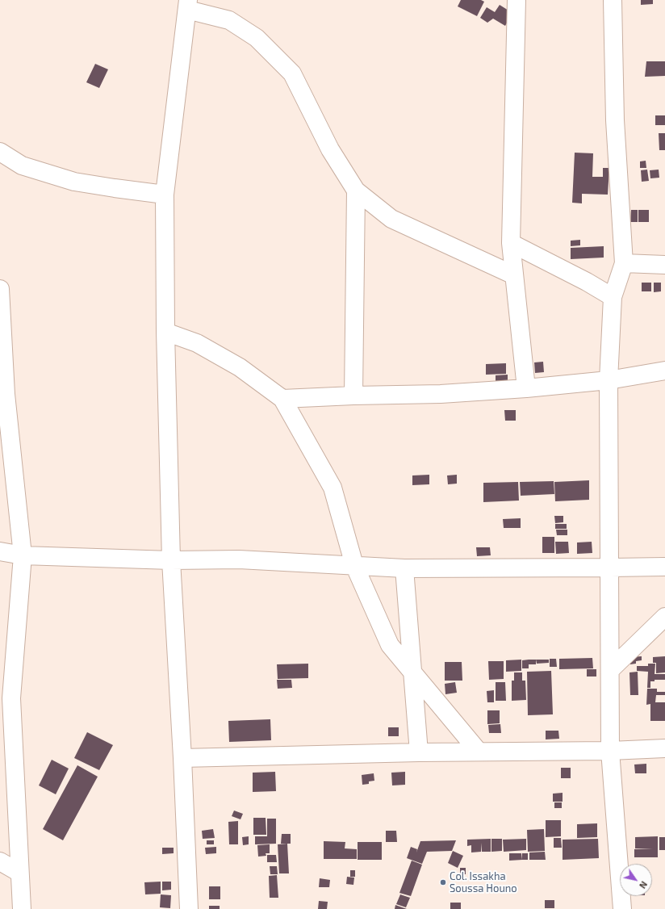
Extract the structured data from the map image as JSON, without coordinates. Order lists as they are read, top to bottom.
{
  "places": ["Col. Issakha Soussa Houno"],
  "north": "bottom right"
}
